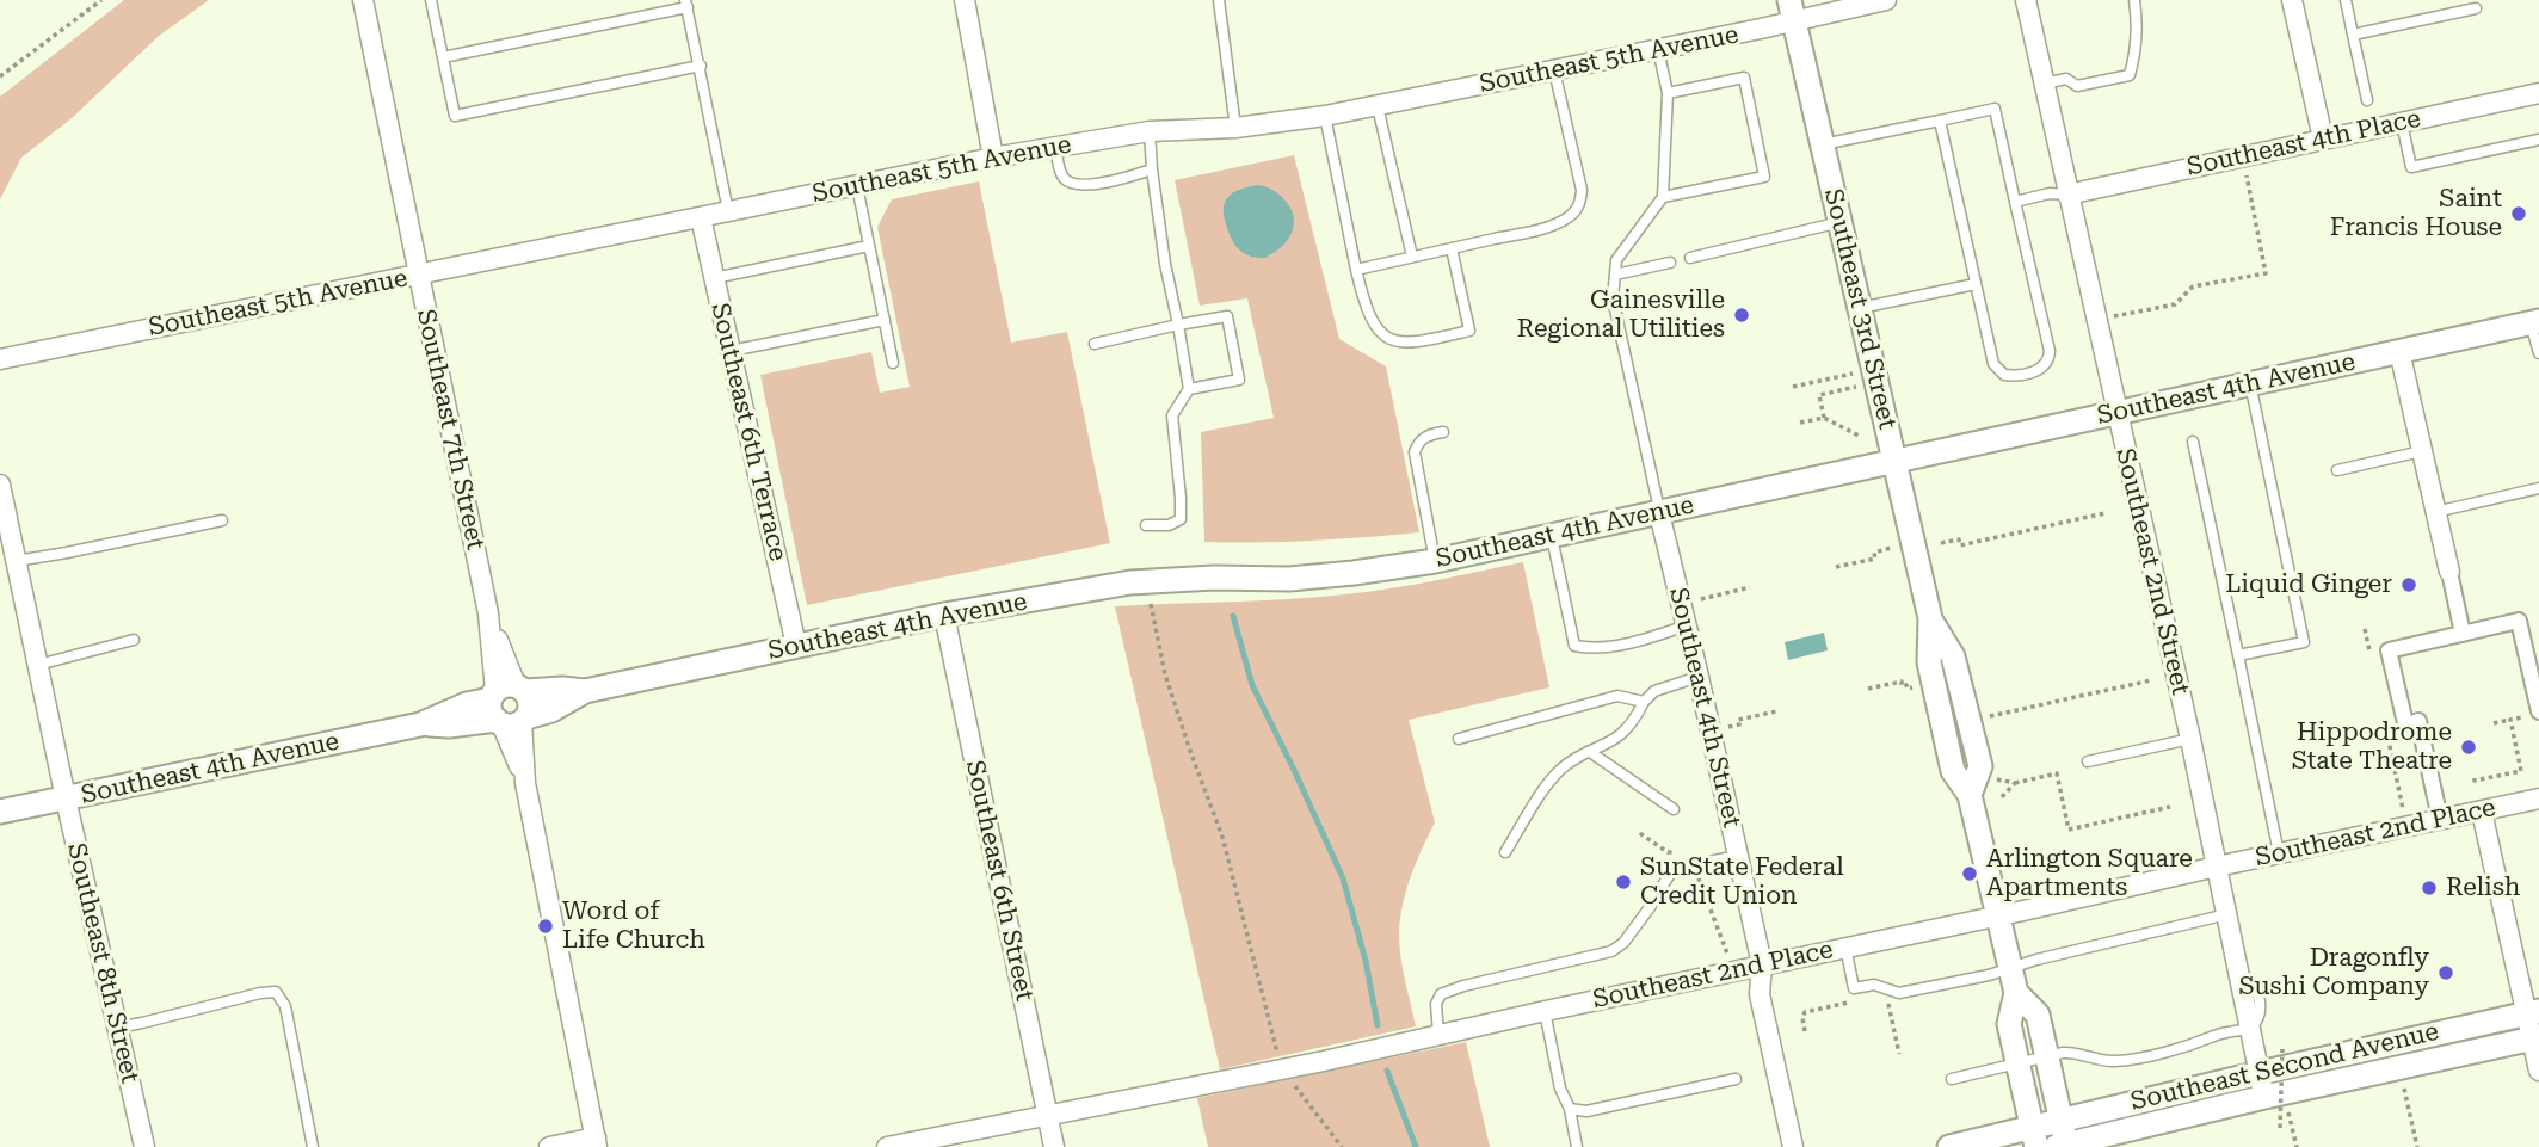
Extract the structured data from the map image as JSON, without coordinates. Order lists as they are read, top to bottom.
{
  "streets": {
    "street": [
      "Southeast 5th Avenue",
      "Southeast 4th Place",
      "Southeast 3rd Street",
      "Southeast 4th Avenue",
      "Southeast 7th Street",
      "Southeast 6th Terrace",
      "Southeast 2nd Street",
      "Southeast 4th Street",
      "Southeast 2nd Place",
      "Southeast 6th Street",
      "Southeast 8th Street",
      "Southeast Second Avenue"
    ]
  },
  "crossings": [
    ["Southeast 5th Avenue", "Southeast 3rd Street"],
    ["Southeast 5th Avenue", "Southeast 7th Street"],
    ["Southeast 5th Avenue", "Southeast 6th Terrace"],
    ["Southeast 4th Place", "Southeast 2nd Street"],
    ["Southeast 3rd Street", "Southeast 4th Avenue"],
    ["Southeast 3rd Street", "Southeast 2nd Place"],
    ["Southeast 3rd Street", "Southeast Second Avenue"],
    ["Southeast 4th Avenue", "Southeast 7th Street"],
    ["Southeast 4th Avenue", "Southeast 6th Terrace"],
    ["Southeast 4th Avenue", "Southeast 2nd Street"],
    ["Southeast 4th Avenue", "Southeast 4th Street"],
    ["Southeast 4th Avenue", "Southeast 6th Street"],
    ["Southeast 4th Avenue", "Southeast 8th Street"],
    ["Southeast 2nd Street", "Southeast 2nd Place"],
    ["Southeast 2nd Street", "Southeast Second Avenue"],
    ["Southeast 4th Street", "Southeast 2nd Place"],
    ["Southeast 2nd Place", "Southeast 6th Street"]
  ],
  "places": [
    "Saint Francis House",
    "Gainesville Regional Utilities",
    "Liquid Ginger",
    "Hippodrome State Theatre",
    "Arlington Square Apartments",
    "SunState Federal Credit Union",
    "Relish",
    "Word of Life Church",
    "Dragonfly Sushi Company"
  ]
}
